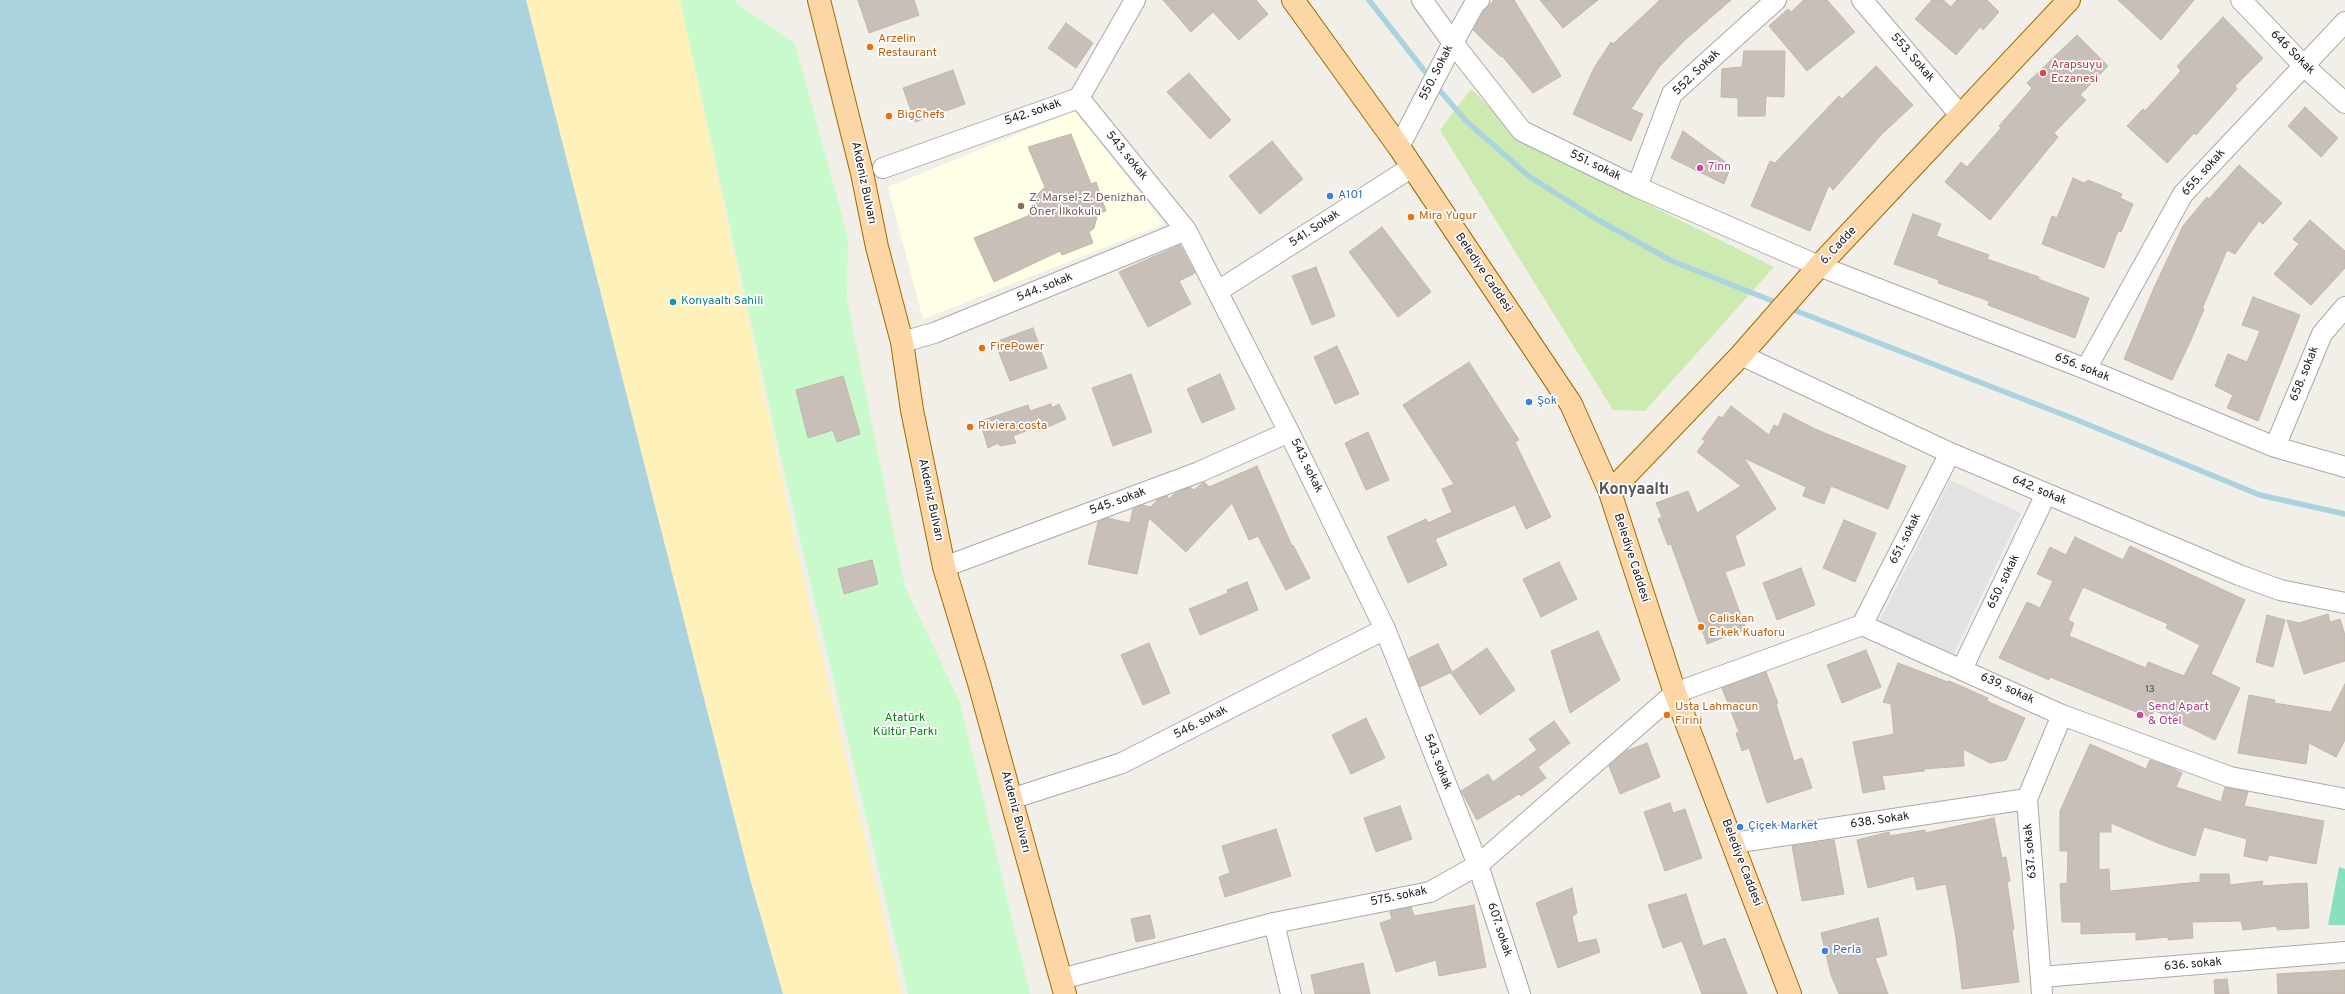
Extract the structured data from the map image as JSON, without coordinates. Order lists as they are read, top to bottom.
{
  "streets": {
    "main road": ["Akdeniz Bulvarı", "6. Cadde", "Belediye Caddesi"],
    "street": [
      "646 Sokak",
      "553. Sokak",
      "550. Sokak",
      "552. Sokak",
      "542. sokak",
      "543. sokak",
      "551. sokak",
      "655. sokak",
      "541. Sokak",
      "544. sokak",
      "656. sokak",
      "658. sokak",
      "642. sokak",
      "545. sokak",
      "651. sokak",
      "650. sokak",
      "639. sokak",
      "546. sokak",
      "638. Sokak",
      "637. sokak",
      "575. sokak",
      "607. sokak",
      "636. sokak"
    ]
  },
  "crossings": [
    ["646 Sokak", "655. sokak"],
    ["553. Sokak", "6. Cadde"],
    ["550. Sokak", "551. sokak"],
    ["550. Sokak", "Belediye Caddesi"],
    ["552. Sokak", "551. sokak"],
    ["542. sokak", "543. sokak"],
    ["543. sokak", "541. Sokak"],
    ["543. sokak", "544. sokak"],
    ["543. sokak", "545. sokak"],
    ["543. sokak", "546. sokak"],
    ["543. sokak", "575. sokak"],
    ["543. sokak", "607. sokak"],
    ["551. sokak", "6. Cadde"],
    ["551. sokak", "656. sokak"],
    ["655. sokak", "656. sokak"],
    ["Akdeniz Bulvarı", "544. sokak"],
    ["Akdeniz Bulvarı", "545. sokak"],
    ["Akdeniz Bulvarı", "546. sokak"],
    ["Akdeniz Bulvarı", "575. sokak"],
    ["541. Sokak", "Belediye Caddesi"],
    ["6. Cadde", "Belediye Caddesi"],
    ["6. Cadde", "656. sokak"],
    ["6. Cadde", "642. sokak"],
    ["Belediye Caddesi", "638. Sokak"],
    ["Belediye Caddesi", "575. sokak"],
    ["656. sokak", "658. sokak"],
    ["642. sokak", "651. sokak"],
    ["642. sokak", "650. sokak"],
    ["651. sokak", "639. sokak"],
    ["650. sokak", "639. sokak"],
    ["639. sokak", "637. sokak"],
    ["638. Sokak", "637. sokak"],
    ["637. sokak", "636. sokak"],
    ["575. sokak", "607. sokak"]
  ],
  "districts": ["Konyaaltı"],
  "parks": ["Atatürk Kültür Parkı"],
  "places": [
    "Arzelin Restaurant",
    "Arapsuyu Eczanesi",
    "BigChefs",
    "7inn",
    "A101",
    "Z. Marsel-Z. Denizhan Öner İlkokulu",
    "Mira Yugur",
    "Konyaaltı Sahili",
    "FirePower",
    "Şok",
    "Riviera costa",
    "Caliskan Erkek Kuaforu",
    "Usta Lahmacun Firini",
    "Send Apart & Otel",
    "Çiçek Market",
    "Perla"
  ],
  "house_numbers": ["13"]
}
